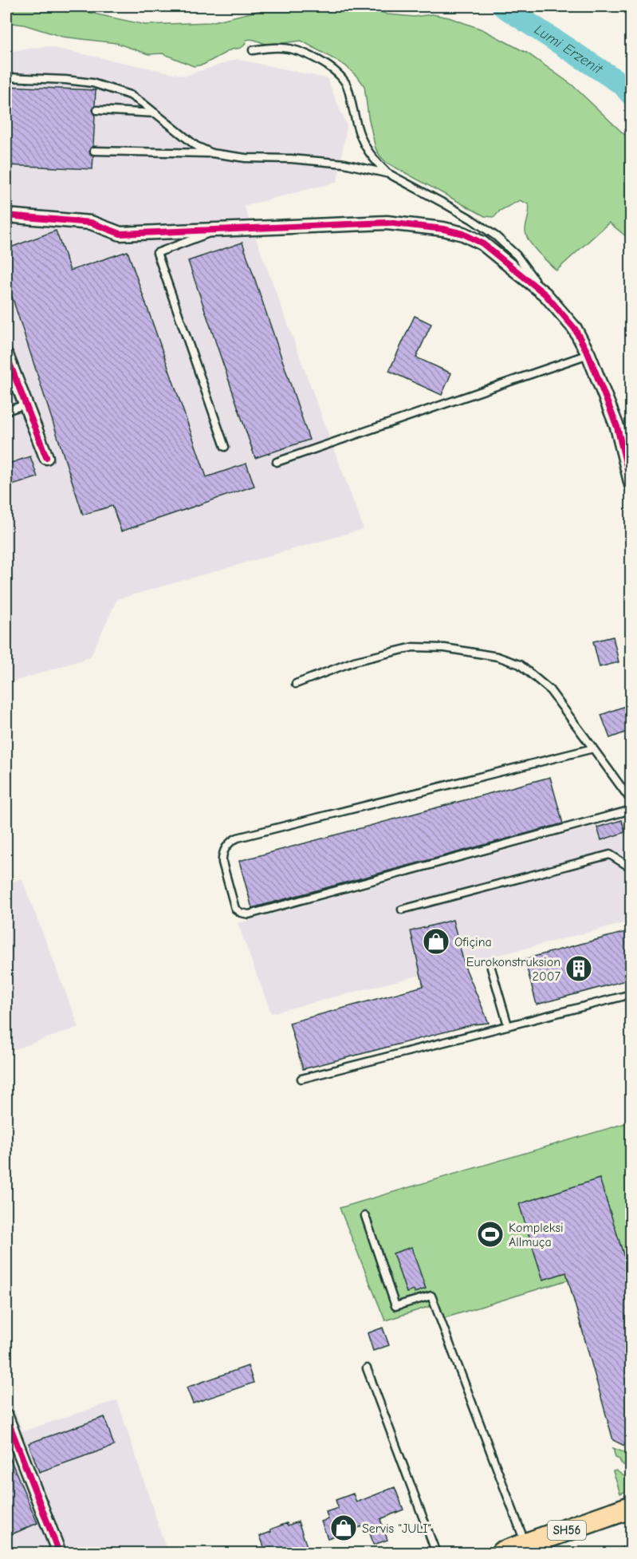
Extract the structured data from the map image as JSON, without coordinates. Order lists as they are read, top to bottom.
{
  "streets": {
    "main road": ["SH56"]
  },
  "water": ["Lumi Erzenit"],
  "places": {
    "shop": ["Ofiçina", "Servis \"JULI\""],
    "building": ["Eurokonstruksion 2007"],
    "sports": ["Kompleksi Allmuça"]
  }
}
